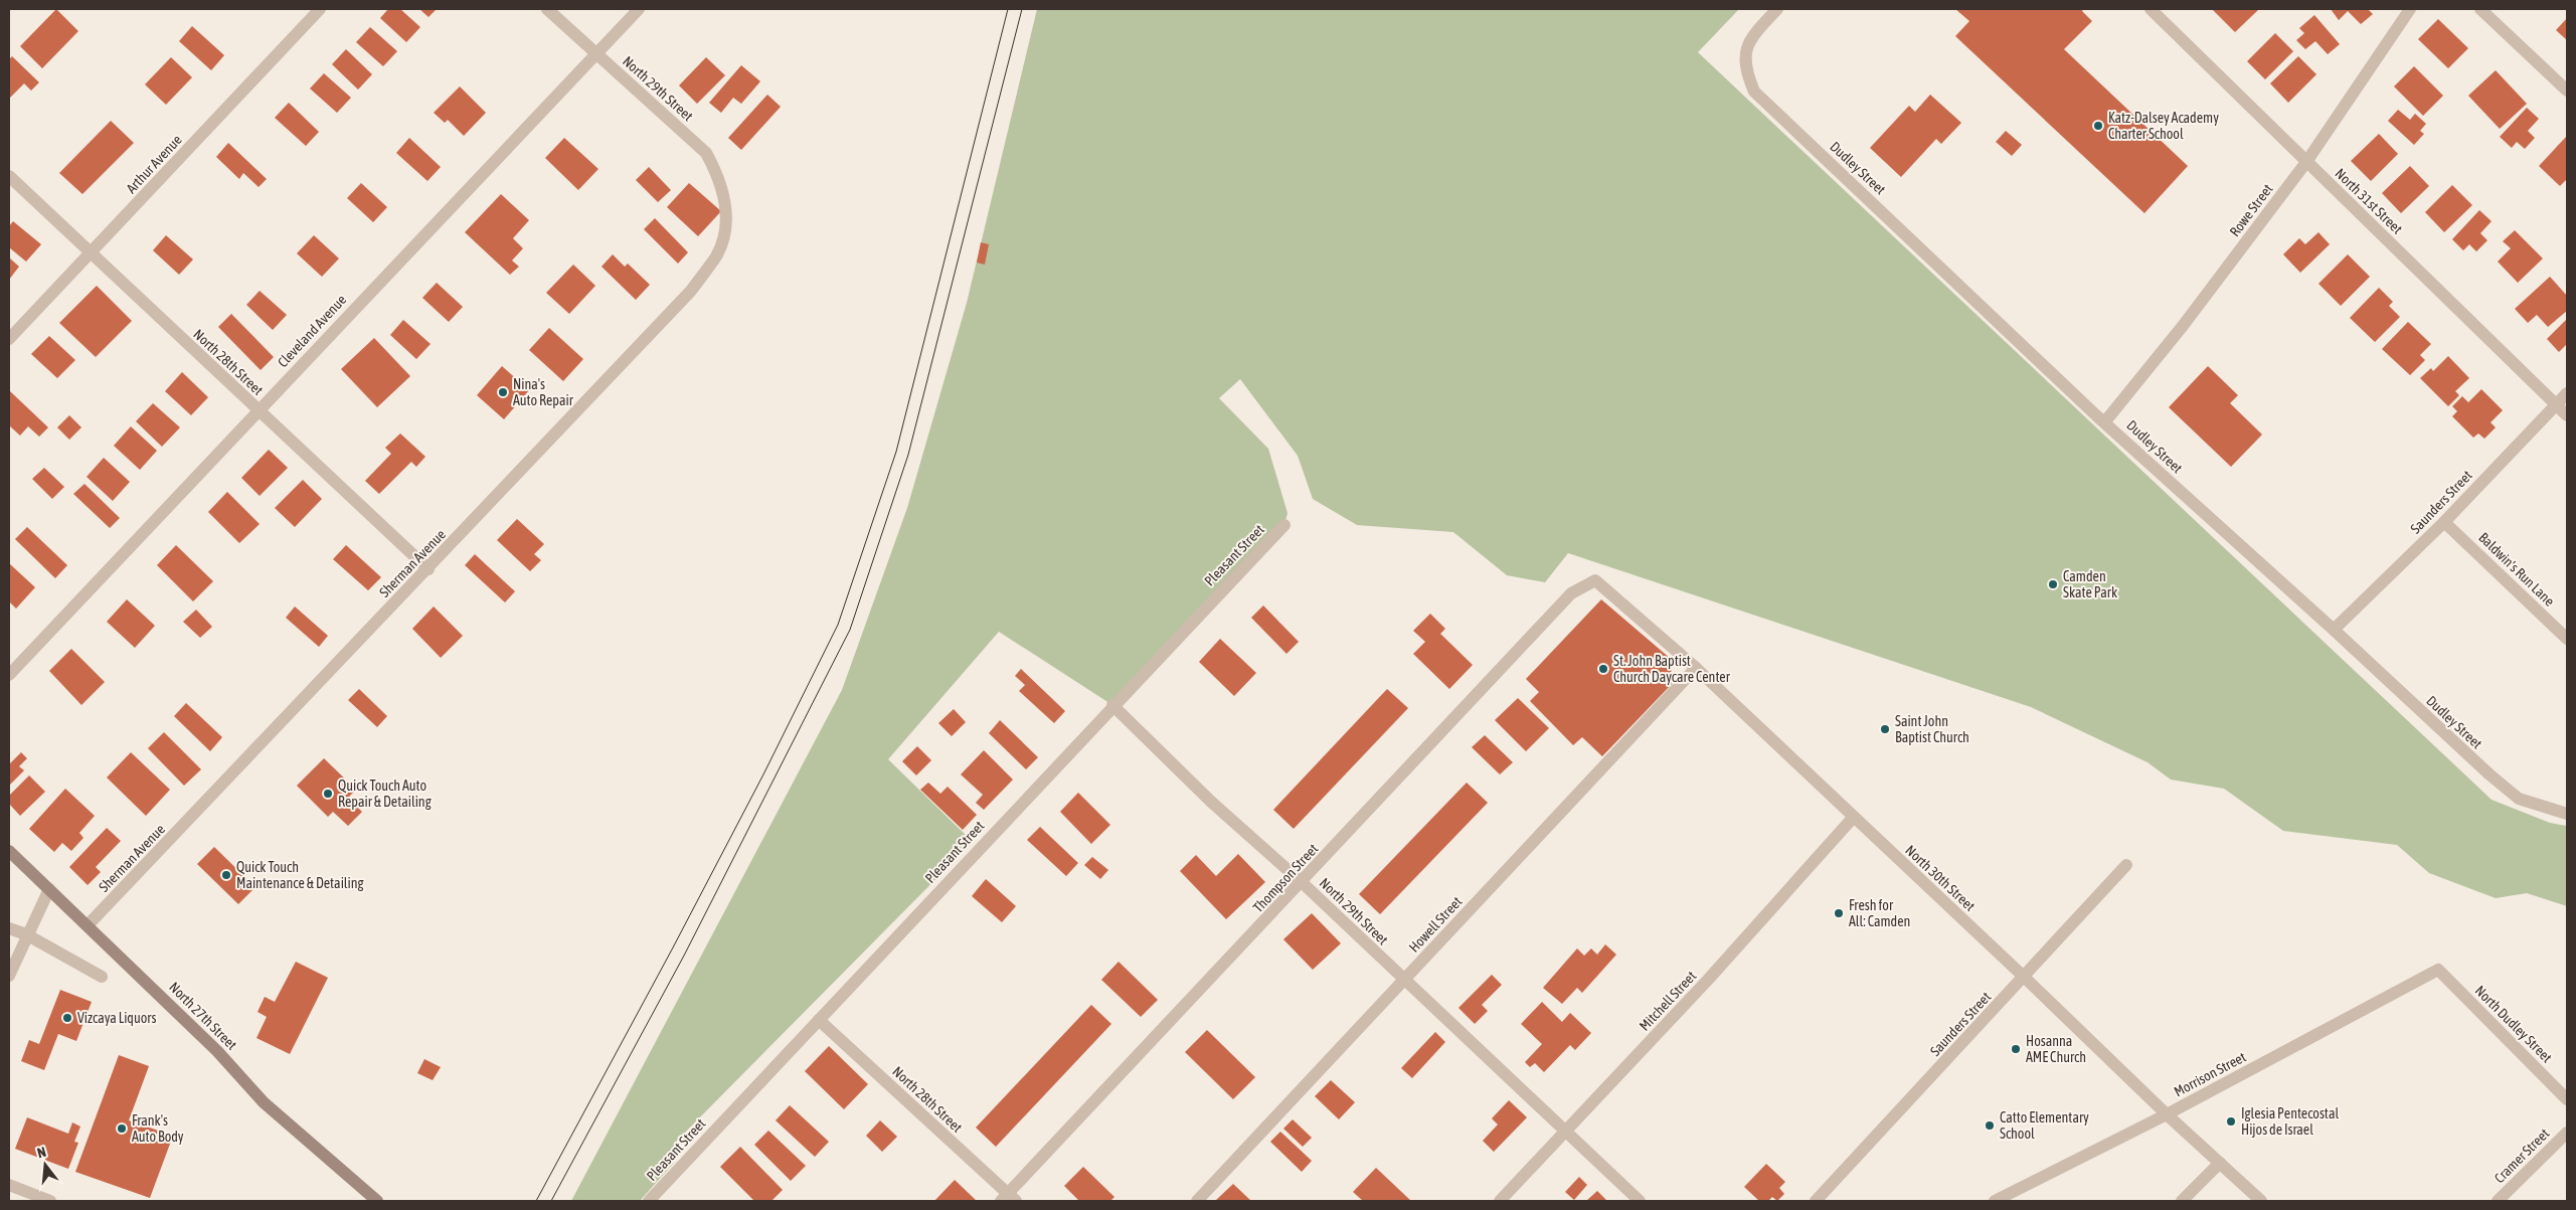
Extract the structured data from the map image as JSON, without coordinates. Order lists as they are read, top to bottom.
{
  "streets": {
    "main road": ["North 27th Street"],
    "street": [
      "North 29th Street",
      "Arthur Avenue",
      "Dudley Street",
      "North 31st Street",
      "Rowe Street",
      "Cleveland Avenue",
      "North 28th Street",
      "Saunders Street",
      "Pleasant Street",
      "Sherman Avenue",
      "Baldwin's Run Lane",
      "Thompson Street",
      "North 30th Street",
      "Howell Street",
      "Mitchell Street",
      "North Dudley Street",
      "Morrison Street",
      "Cramer Street"
    ]
  },
  "crossings": [
    ["North 29th Street", "Cleveland Avenue"],
    ["North 29th Street", "Pleasant Street"],
    ["North 29th Street", "Sherman Avenue"],
    ["North 29th Street", "Thompson Street"],
    ["North 29th Street", "Howell Street"],
    ["North 29th Street", "Mitchell Street"],
    ["Arthur Avenue", "North 28th Street"],
    ["Dudley Street", "Rowe Street"],
    ["Dudley Street", "Saunders Street"],
    ["North 31st Street", "Rowe Street"],
    ["North 31st Street", "Saunders Street"],
    ["Cleveland Avenue", "North 28th Street"],
    ["North 28th Street", "Pleasant Street"],
    ["North 28th Street", "Sherman Avenue"],
    ["North 28th Street", "Thompson Street"],
    ["Saunders Street", "Baldwin's Run Lane"],
    ["Saunders Street", "North 30th Street"],
    ["Sherman Avenue", "North 27th Street"],
    ["Thompson Street", "North 30th Street"],
    ["North 30th Street", "Howell Street"],
    ["North 30th Street", "Mitchell Street"],
    ["North 30th Street", "Morrison Street"],
    ["North Dudley Street", "Morrison Street"]
  ],
  "places": [
    "Katz-Dalsey Academy Charter School",
    "Nina's Auto Repair",
    "Camden Skate Park",
    "St. John Baptist Church Daycare Center",
    "Saint John Baptist Church",
    "Quick Touch Auto Repair & Detailing",
    "Quick Touch Maintenance & Detailing",
    "Fresh for All: Camden",
    "Vizcaya Liquors",
    "Hosanna AME Church",
    "Iglesia Pentecostal Hijos de Israel",
    "Catto Elementary School",
    "Frank's Auto Body"
  ],
  "north": "top"
}
